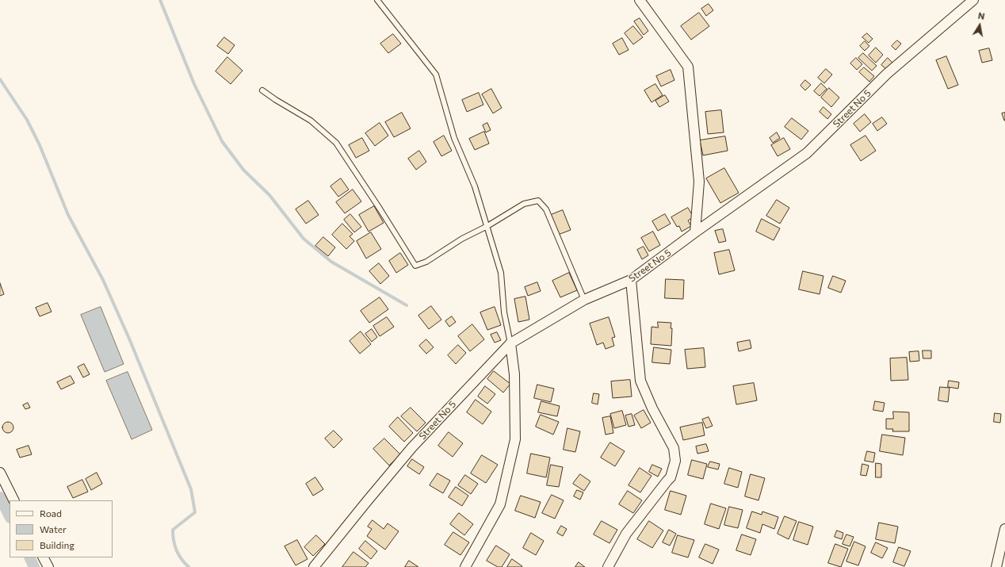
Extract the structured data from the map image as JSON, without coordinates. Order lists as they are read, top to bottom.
{
  "streets": {
    "street": ["Street No 5"]
  },
  "legend": ["Road", "Water", "Building"],
  "north": "top"
}
